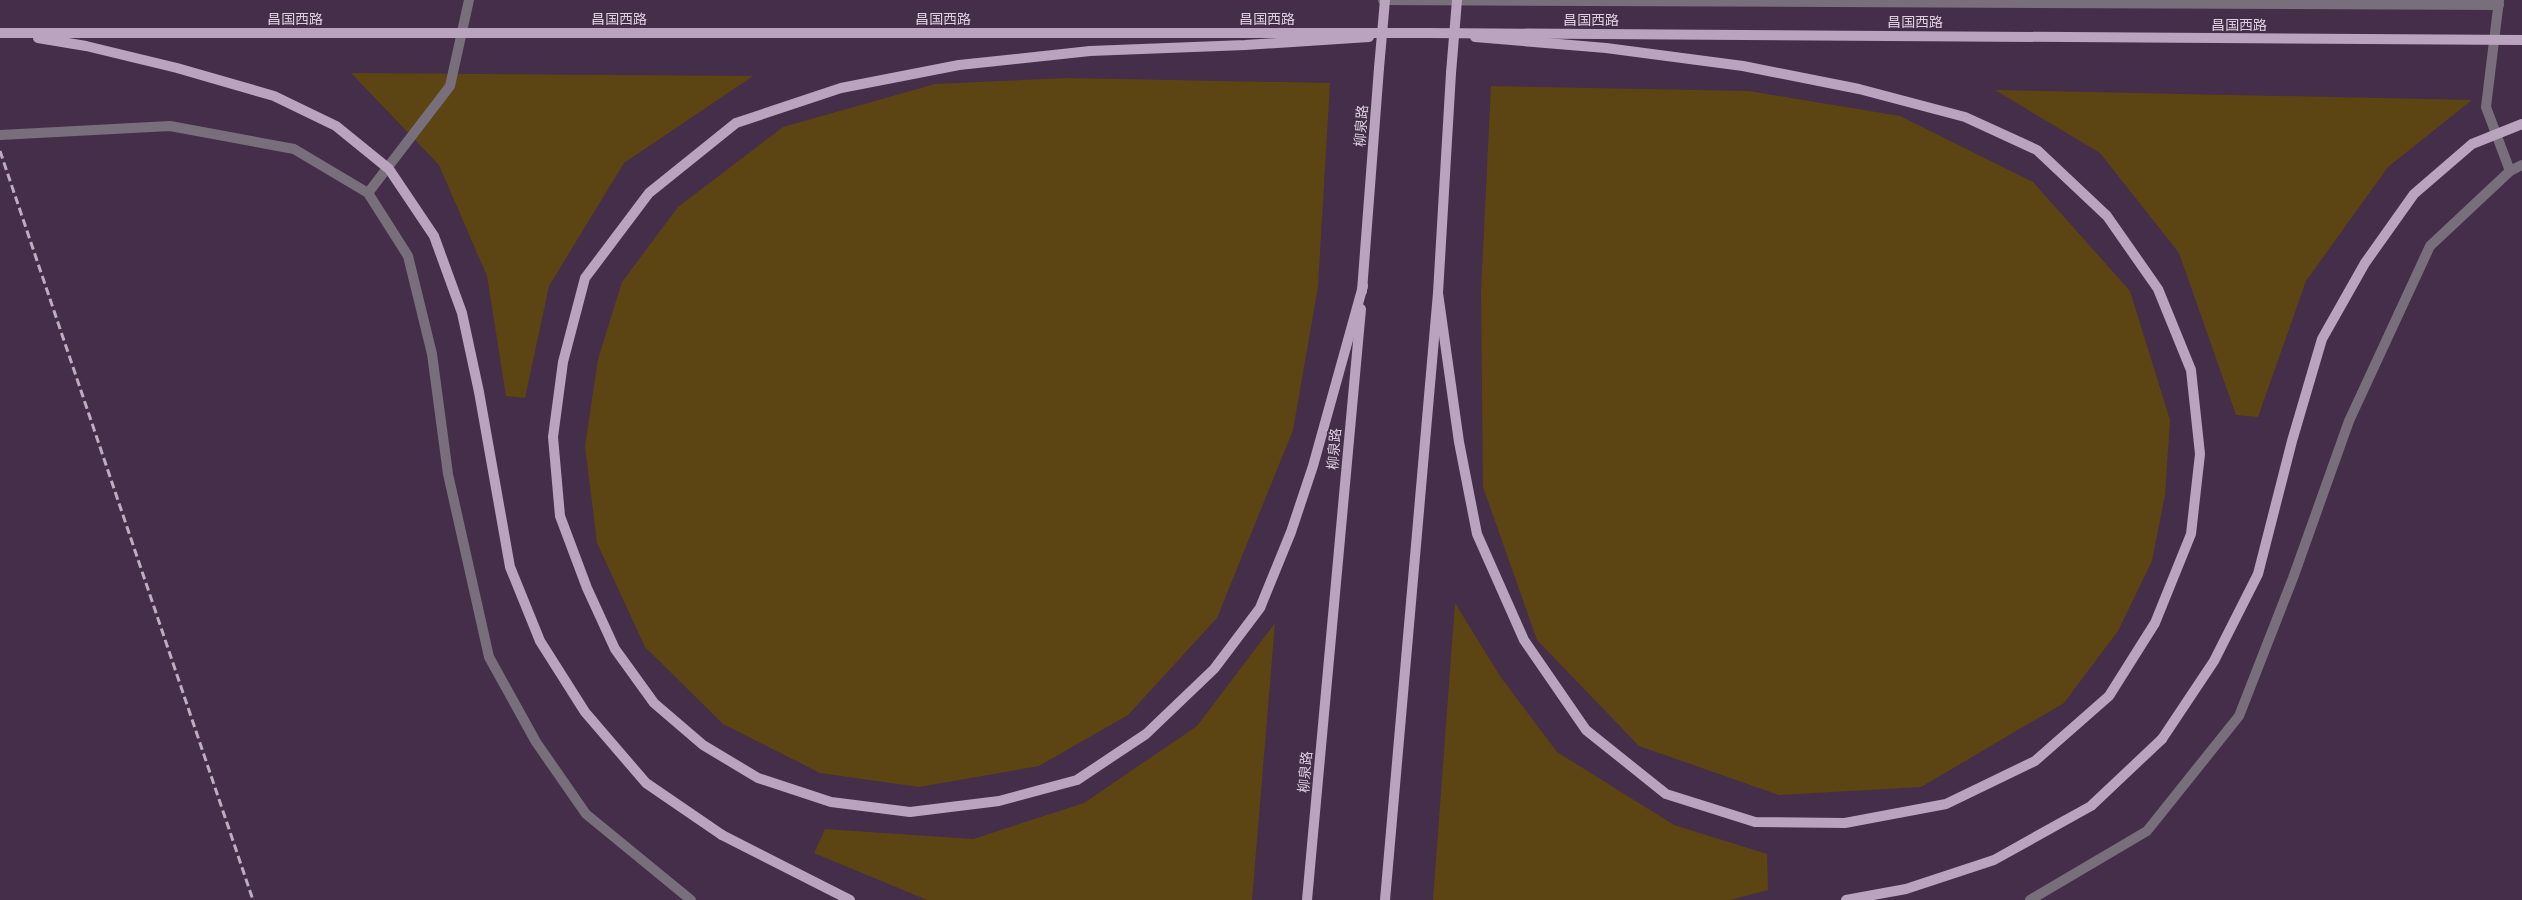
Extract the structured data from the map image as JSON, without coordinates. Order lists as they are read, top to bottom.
{
  "streets": {
    "main road": ["昌国西路", "柳泉路"]
  }
}
